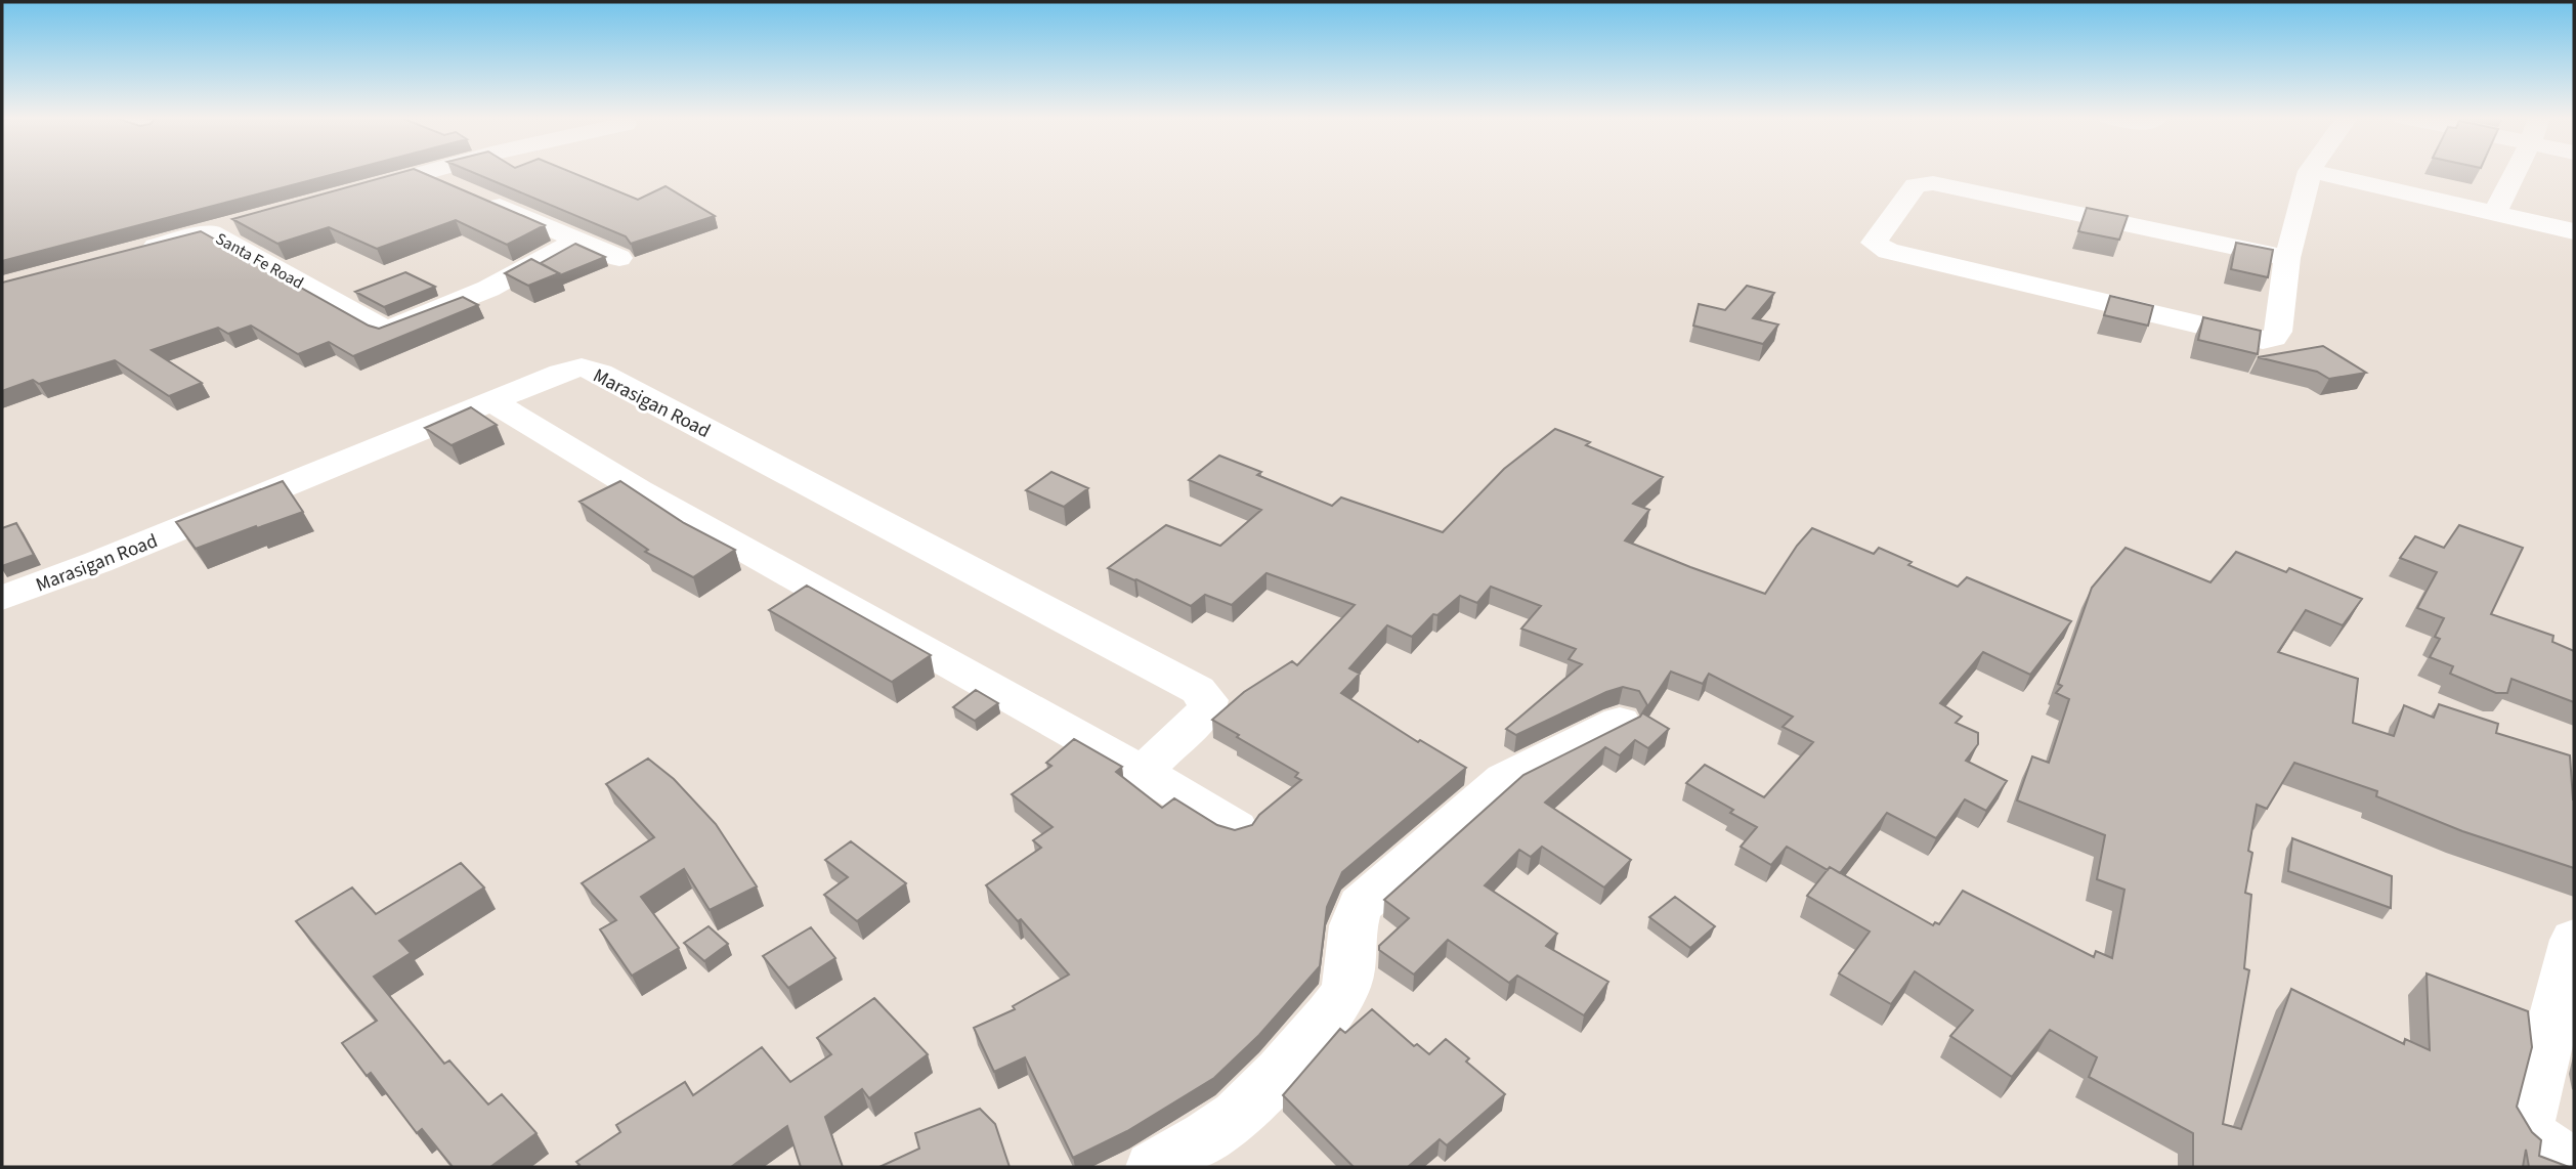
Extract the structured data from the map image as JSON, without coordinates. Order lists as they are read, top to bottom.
{
  "streets": {
    "street": ["Santa Fe Road", "Marasigan Road"]
  }
}
